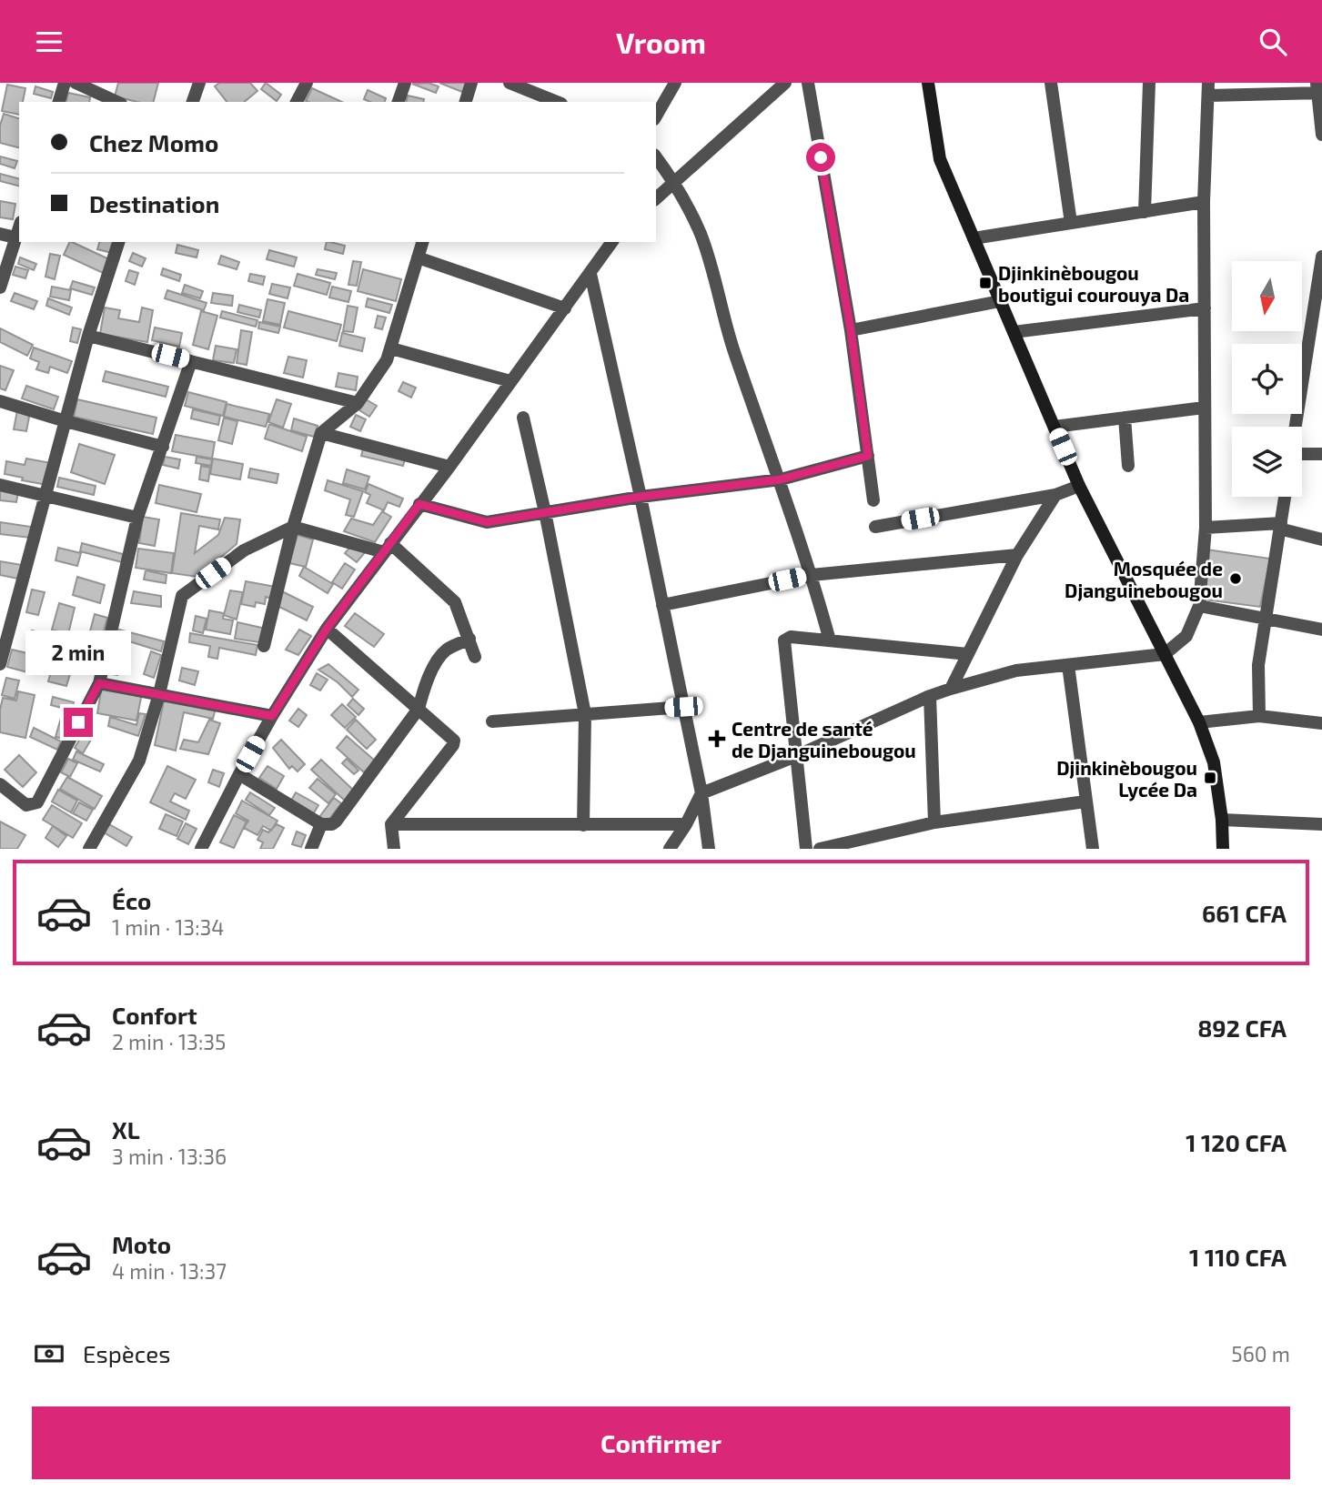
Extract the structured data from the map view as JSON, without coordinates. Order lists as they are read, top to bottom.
{
  "places": {
    "transit": ["Djinkinèbougou boutigui courouya Da", "Djinkinèbougou Lycée Da"],
    "other": ["Mosquée de Djanguinebougou"],
    "health": ["Centre de santé de Djanguinebougou"]
  },
  "north": "bottom",
  "page": {
    "header": "Vroom",
    "banner": ["Chez Momo", "Destination"],
    "bubble": "2 min",
    "list": [
      {
        "name": "Éco",
        "note": "1 min · 13:34",
        "value": "661 CFA"
      },
      {
        "name": "Confort",
        "note": "2 min · 13:35",
        "value": "892 CFA"
      },
      {
        "name": "XL",
        "note": "3 min · 13:36",
        "value": "1 120 CFA"
      },
      {
        "name": "Moto",
        "note": "4 min · 13:37",
        "value": "1 110 CFA"
      }
    ],
    "pay": ["Espèces", "560 m"],
    "buttons": "Confirmer"
  }
}
